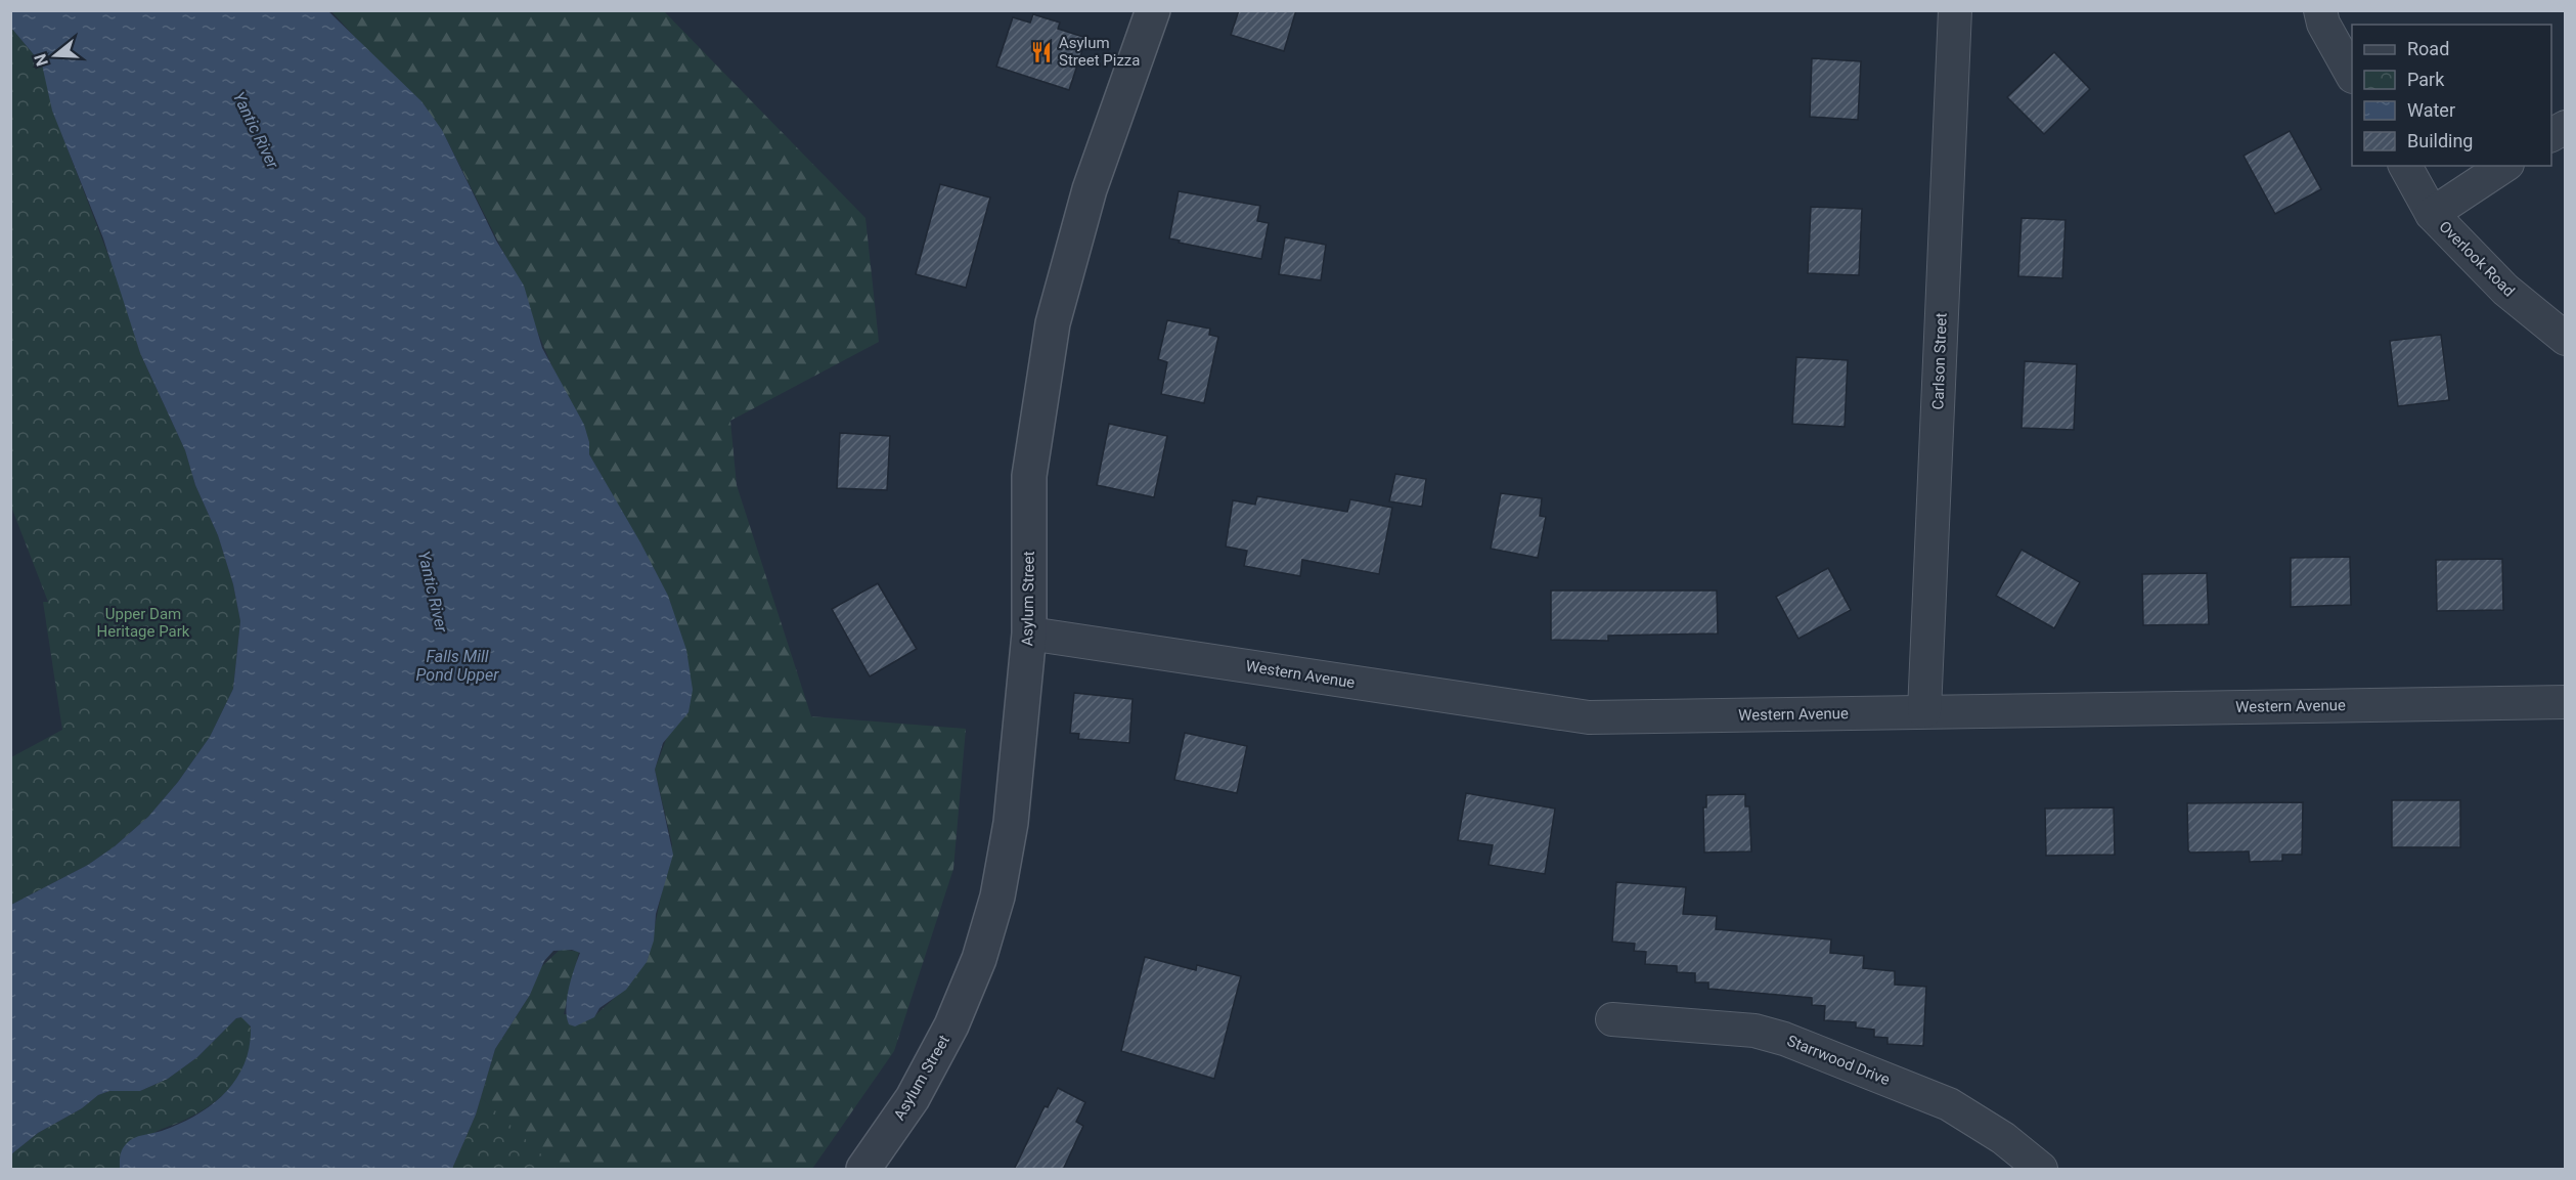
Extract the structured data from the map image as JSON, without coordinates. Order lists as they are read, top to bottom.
{
  "streets": {
    "street": [
      "Overlook Road",
      "Carlson Street",
      "Asylum Street",
      "Western Avenue",
      "Starrwood Drive"
    ]
  },
  "crossings": [
    ["Carlson Street", "Western Avenue"],
    ["Asylum Street", "Western Avenue"]
  ],
  "water": ["Yantic River", "Falls Mill Pond Upper"],
  "parks": ["Upper Dam Heritage Park"],
  "places": {
    "restaurant": ["Asylum Street Pizza"]
  },
  "legend": [
    "Road",
    "Park",
    "Water",
    "Building"
  ],
  "north": "left"
}
